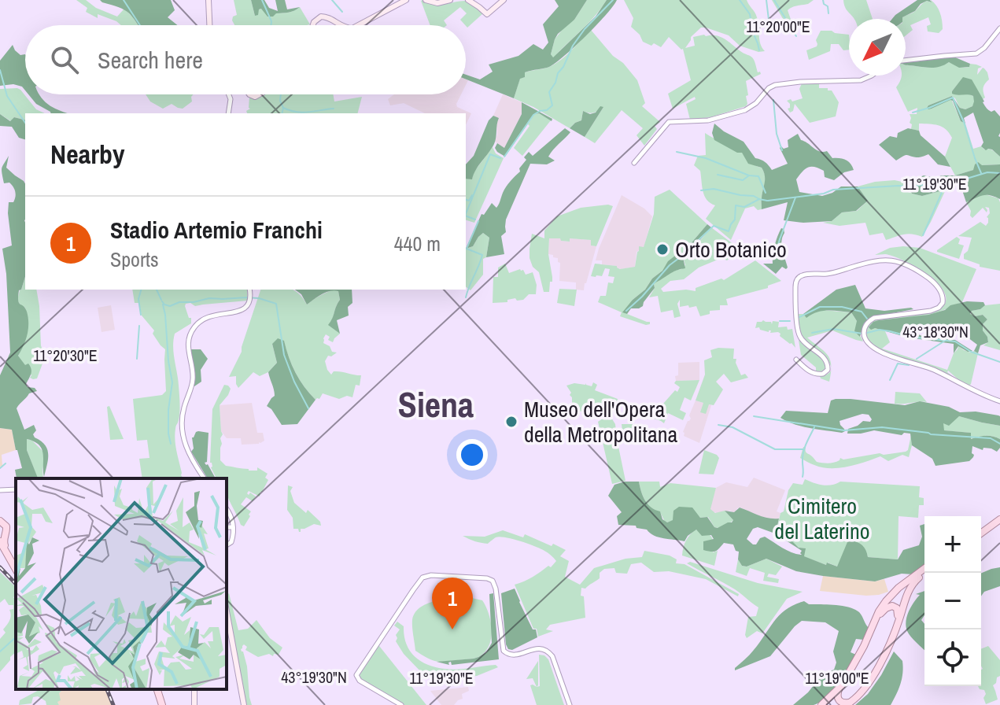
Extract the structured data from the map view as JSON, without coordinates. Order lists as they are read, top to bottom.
{
  "districts": ["Siena"],
  "parks": ["Cimitero del Laterino"],
  "places": ["Orto Botanico", "Museo dell'Opera della Metropolitana"],
  "north": "bottom left",
  "page": {
    "search": "Search here",
    "heading": "Nearby",
    "list": [
      {
        "mark": "1",
        "name": "Stadio Artemio Franchi",
        "note": "Sports",
        "value": "440 m"
      }
    ],
    "map_buttons": ["+", "−"],
    "pins": "1"
  },
  "coordinates": [
    "11°20'00\"E",
    "11°19'30\"E",
    "43°18'30\"N",
    "11°20'30\"E",
    "43°19'30\"N",
    "11°19'00\"E"
  ]
}
